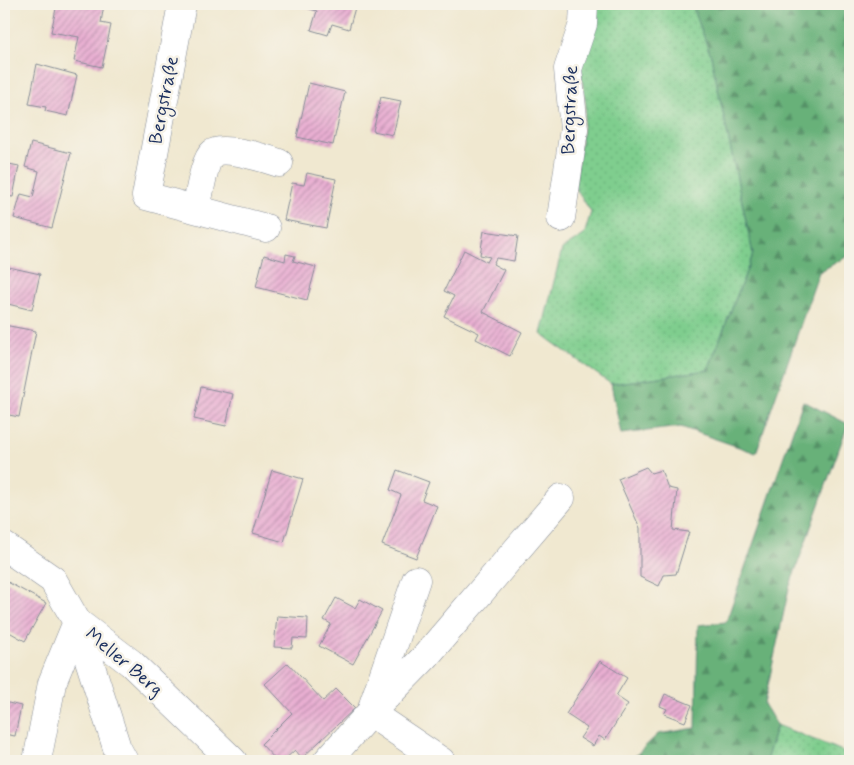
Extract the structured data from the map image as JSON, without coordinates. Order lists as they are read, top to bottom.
{
  "streets": {
    "street": ["Bergstraße", "Meller Berg"]
  }
}
